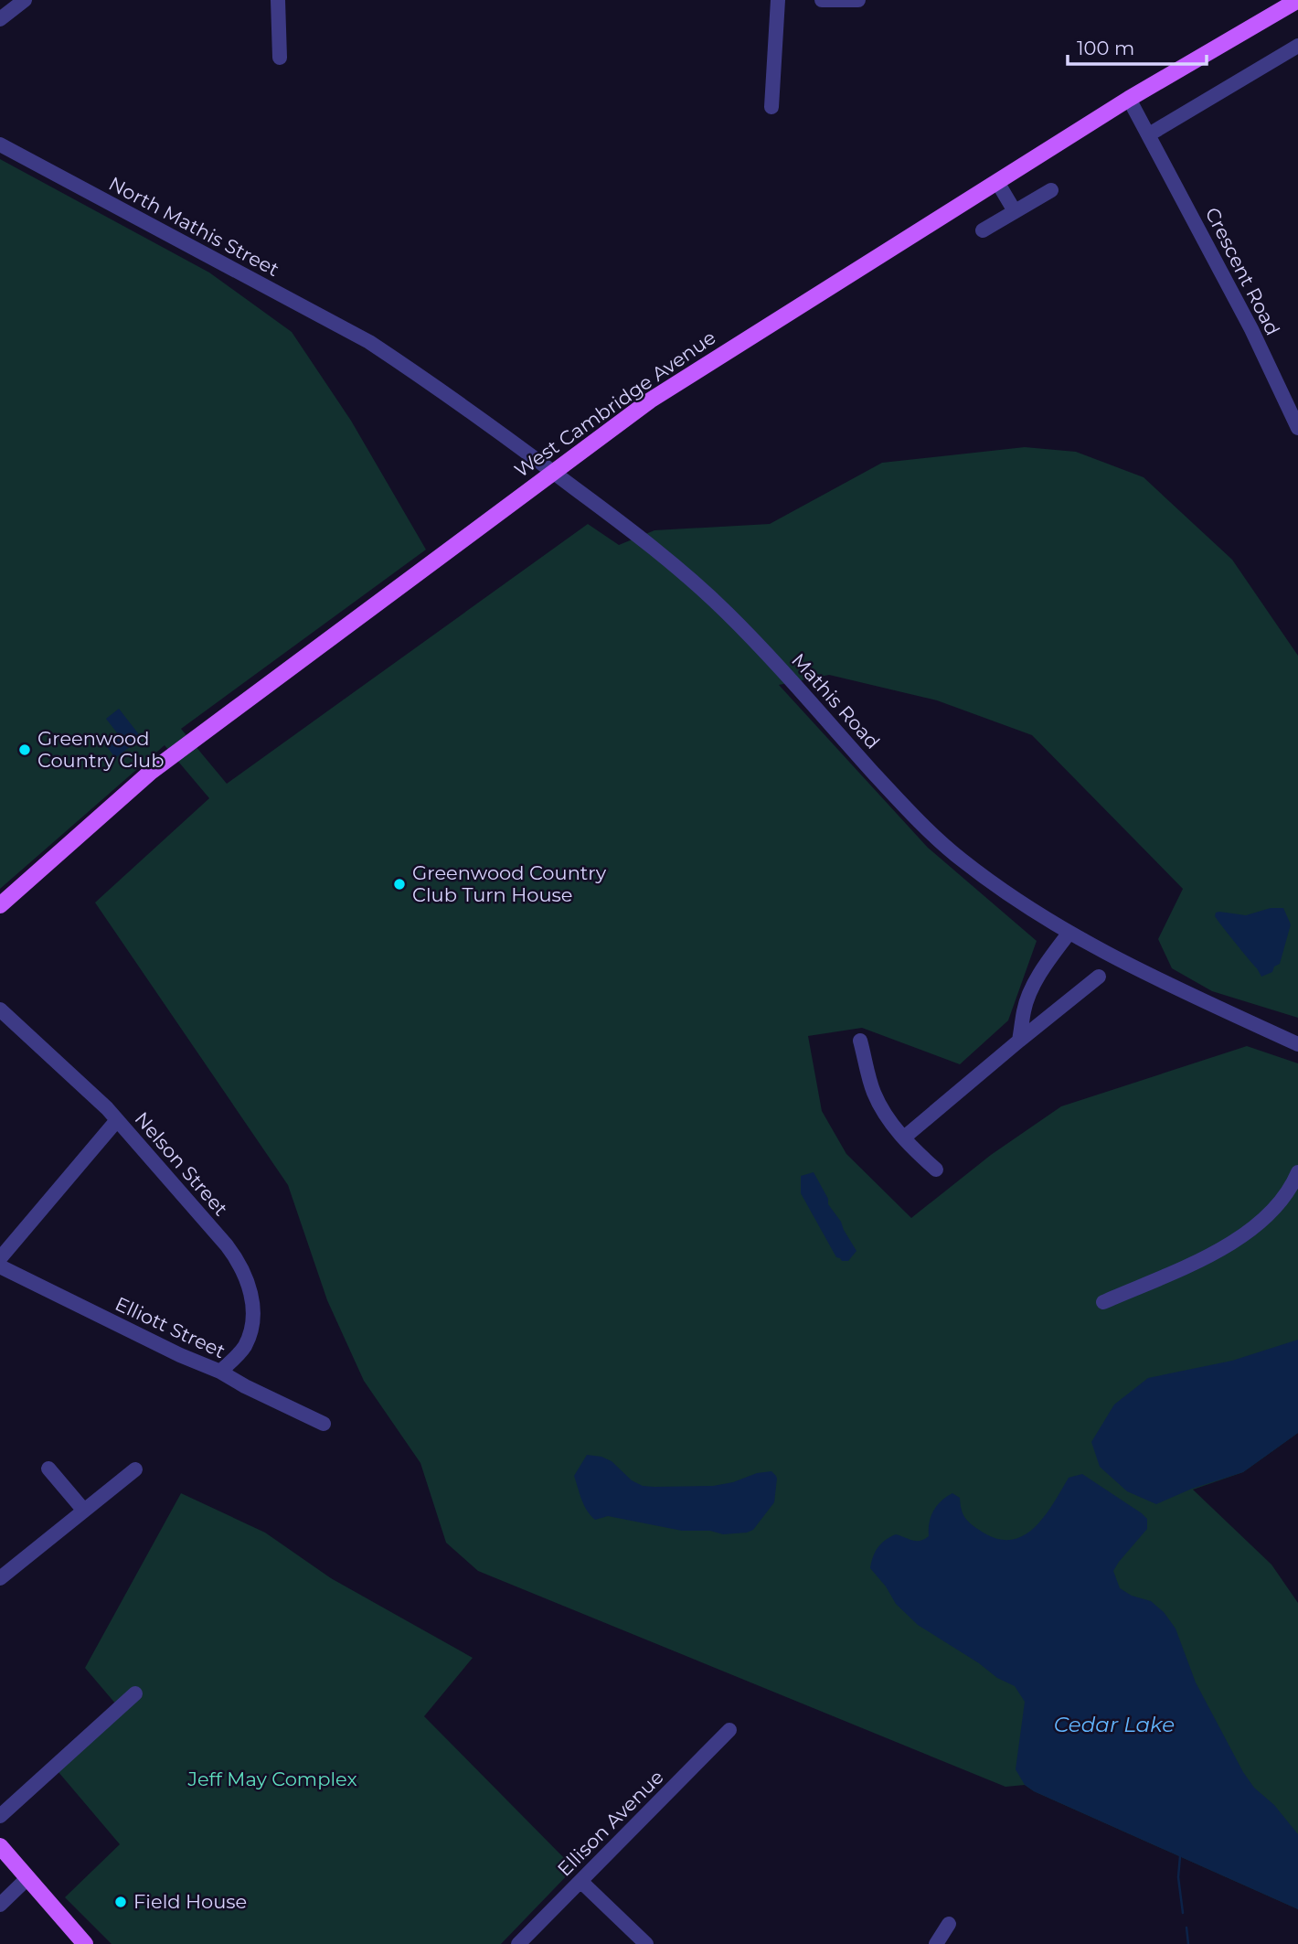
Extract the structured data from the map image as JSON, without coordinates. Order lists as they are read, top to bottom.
{
  "streets": {
    "main road": ["West Cambridge Avenue"],
    "street": [
      "North Mathis Street",
      "Crescent Road",
      "Mathis Road",
      "Nelson Street",
      "Elliott Street",
      "Ellison Avenue"
    ]
  },
  "crossings": [
    ["North Mathis Street", "Mathis Road"],
    ["Crescent Road", "West Cambridge Avenue"],
    ["West Cambridge Avenue", "Mathis Road"],
    ["Nelson Street", "Elliott Street"]
  ],
  "water": ["Cedar Lake"],
  "parks": ["Jeff May Complex"],
  "places": ["Greenwood Country Club", "Greenwood Country Club Turn House", "Field House"],
  "scale_bar": "100 m"
}
